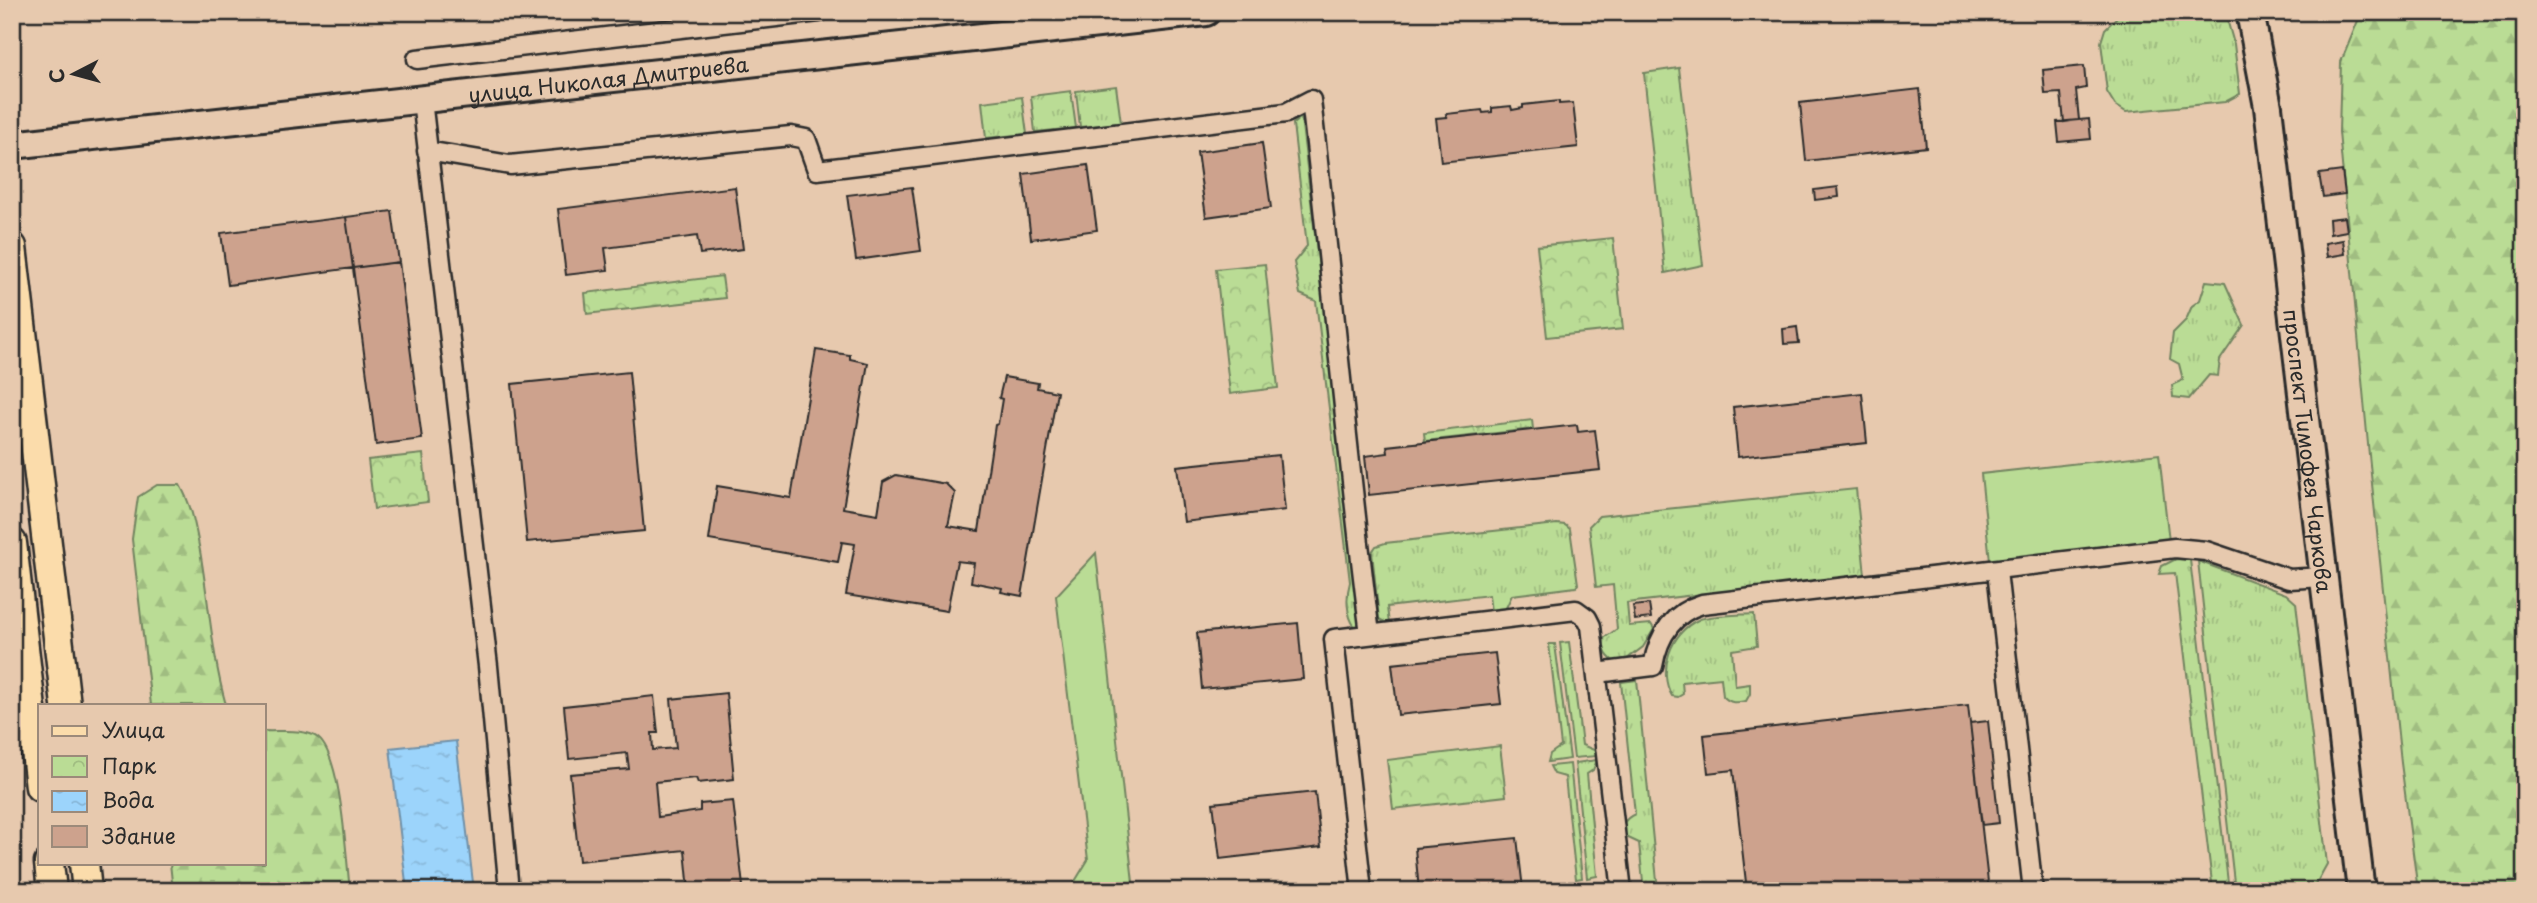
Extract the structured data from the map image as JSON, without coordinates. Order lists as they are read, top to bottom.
{
  "streets": {
    "main road": ["улица Николая Дмитриева", "проспект Тимофея Чаркова"]
  },
  "legend": [
    "Улица",
    "Парк",
    "Вода",
    "Здание"
  ],
  "north": "left"
}
